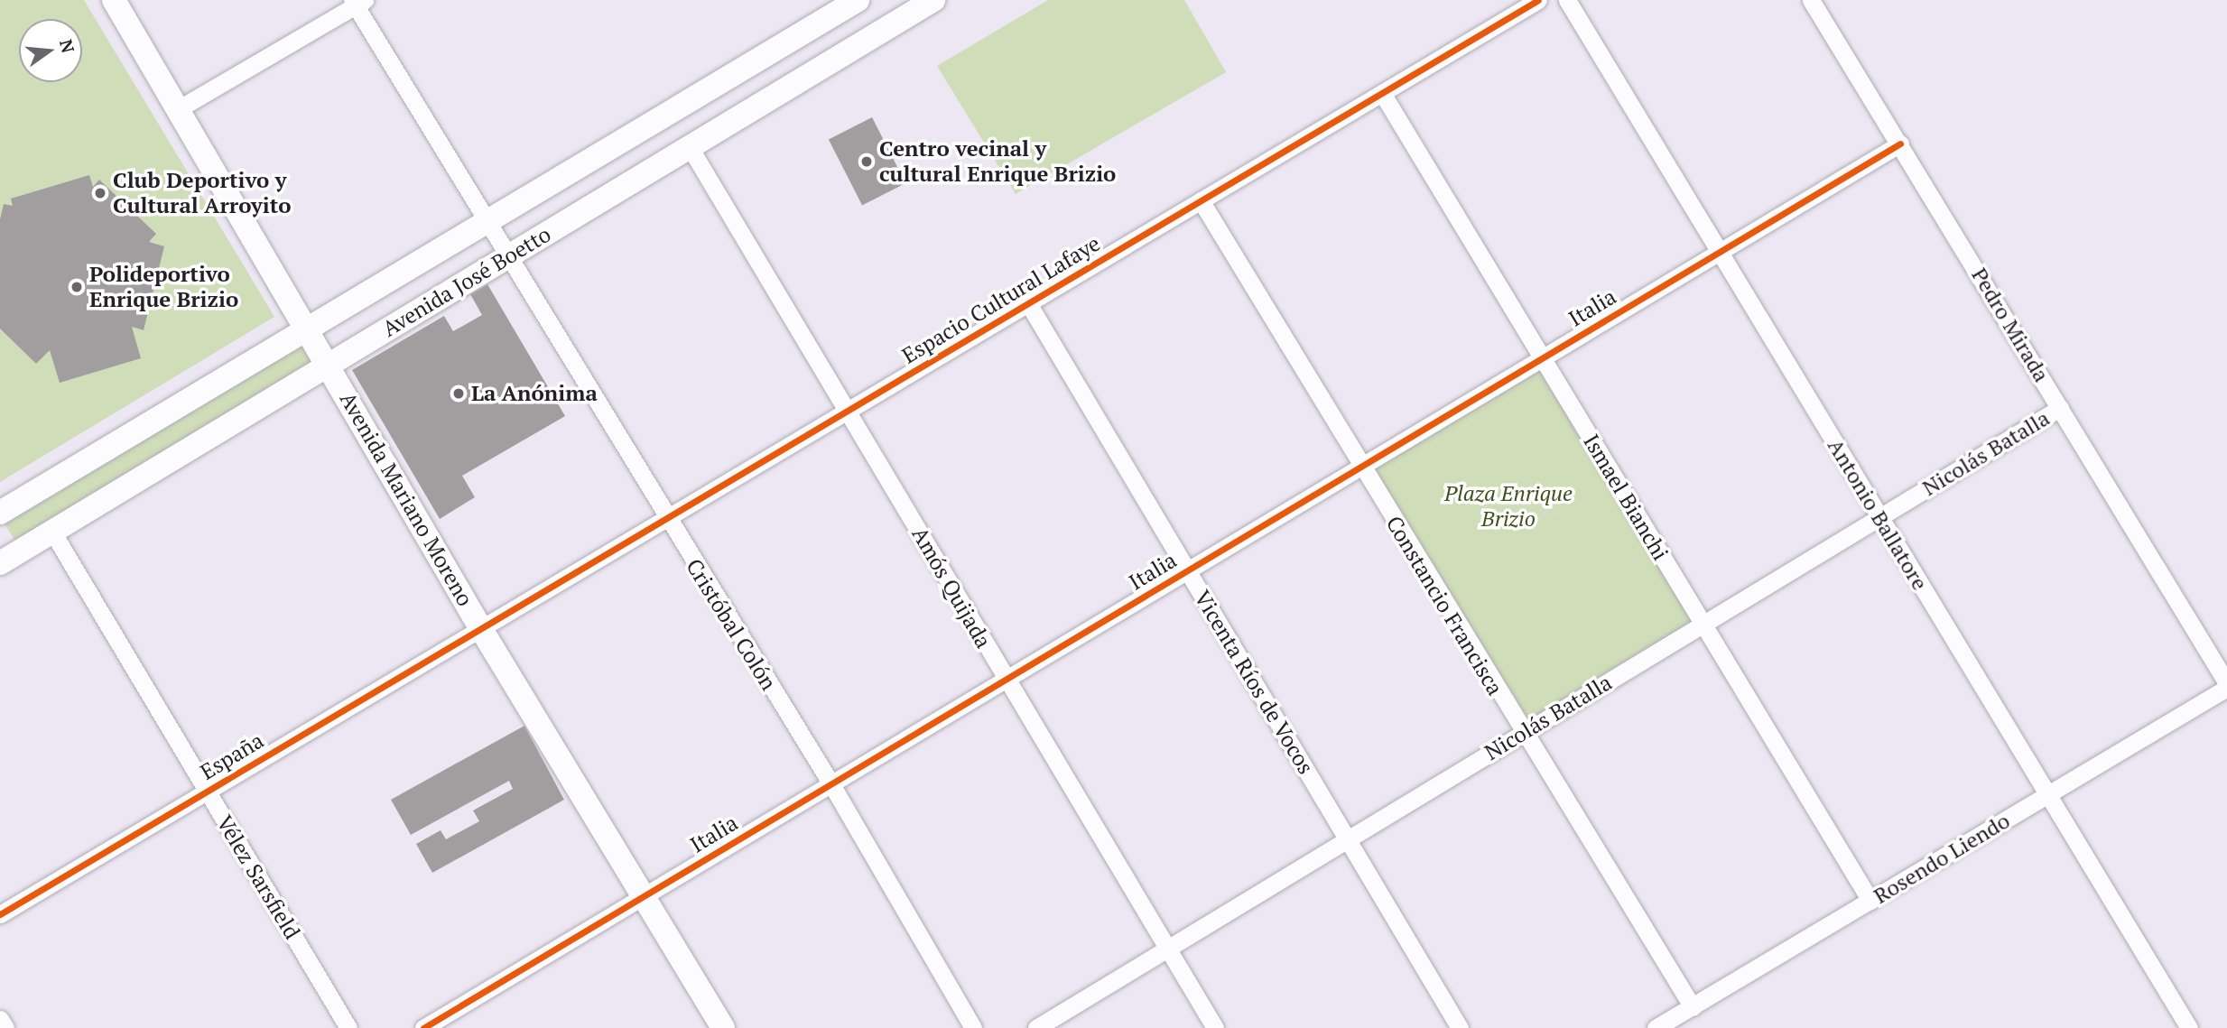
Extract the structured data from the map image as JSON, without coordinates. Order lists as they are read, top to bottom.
{
  "streets": {
    "main road": ["Avenida José Boetto", "Avenida Mariano Moreno"],
    "street": [
      "Espacio Cultural Lafaye",
      "Italia",
      "Pedro Mirada",
      "Nicolás Batalla",
      "Ismael Bianchi",
      "Antonio Ballatore",
      "Amós Quijada",
      "Constancio Francisca",
      "Cristóbal Colón",
      "Vicenta Ríos de Vocos",
      "España",
      "Rosendo Liendo",
      "Vélez Sarsfield"
    ]
  },
  "crossings": [
    ["Avenida José Boetto", "Avenida Mariano Moreno"],
    ["Avenida José Boetto", "Amós Quijada"],
    ["Avenida José Boetto", "Cristóbal Colón"],
    ["Avenida José Boetto", "Vélez Sarsfield"],
    ["Espacio Cultural Lafaye", "Ismael Bianchi"],
    ["Espacio Cultural Lafaye", "Avenida Mariano Moreno"],
    ["Espacio Cultural Lafaye", "Amós Quijada"],
    ["Espacio Cultural Lafaye", "Constancio Francisca"],
    ["Espacio Cultural Lafaye", "Cristóbal Colón"],
    ["Espacio Cultural Lafaye", "Vicenta Ríos de Vocos"],
    ["Espacio Cultural Lafaye", "España"],
    ["Italia", "Pedro Mirada"],
    ["Italia", "Ismael Bianchi"],
    ["Italia", "Avenida Mariano Moreno"],
    ["Italia", "Antonio Ballatore"],
    ["Italia", "Amós Quijada"],
    ["Italia", "Constancio Francisca"],
    ["Italia", "Cristóbal Colón"],
    ["Italia", "Vicenta Ríos de Vocos"],
    ["Pedro Mirada", "Nicolás Batalla"],
    ["Pedro Mirada", "Rosendo Liendo"],
    ["Nicolás Batalla", "Ismael Bianchi"],
    ["Nicolás Batalla", "Antonio Ballatore"],
    ["Nicolás Batalla", "Amós Quijada"],
    ["Nicolás Batalla", "Constancio Francisca"],
    ["Nicolás Batalla", "Vicenta Ríos de Vocos"],
    ["Ismael Bianchi", "Rosendo Liendo"],
    ["Avenida Mariano Moreno", "España"],
    ["Antonio Ballatore", "Rosendo Liendo"],
    ["Constancio Francisca", "Rosendo Liendo"],
    ["España", "Vélez Sarsfield"]
  ],
  "parks": ["Plaza Enrique Brizio"],
  "places": [
    "Centro vecinal y cultural Enrique Brizio",
    "Club Deportivo y Cultural Arroyito",
    "Polideportivo Enrique Brizio",
    "La Anónima"
  ],
  "north": "right"
}
